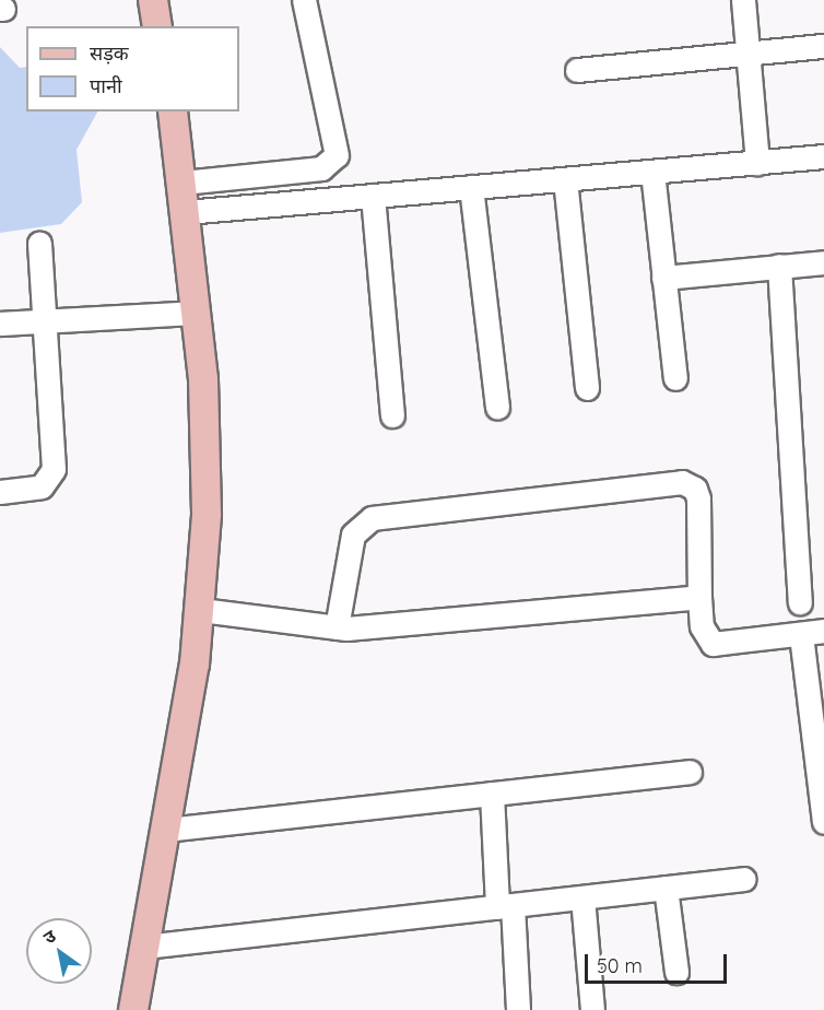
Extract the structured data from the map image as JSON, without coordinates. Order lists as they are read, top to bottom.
{
  "legend": ["सड़क", "पानी"],
  "scale_bar": "50 m",
  "north": "top left"
}
